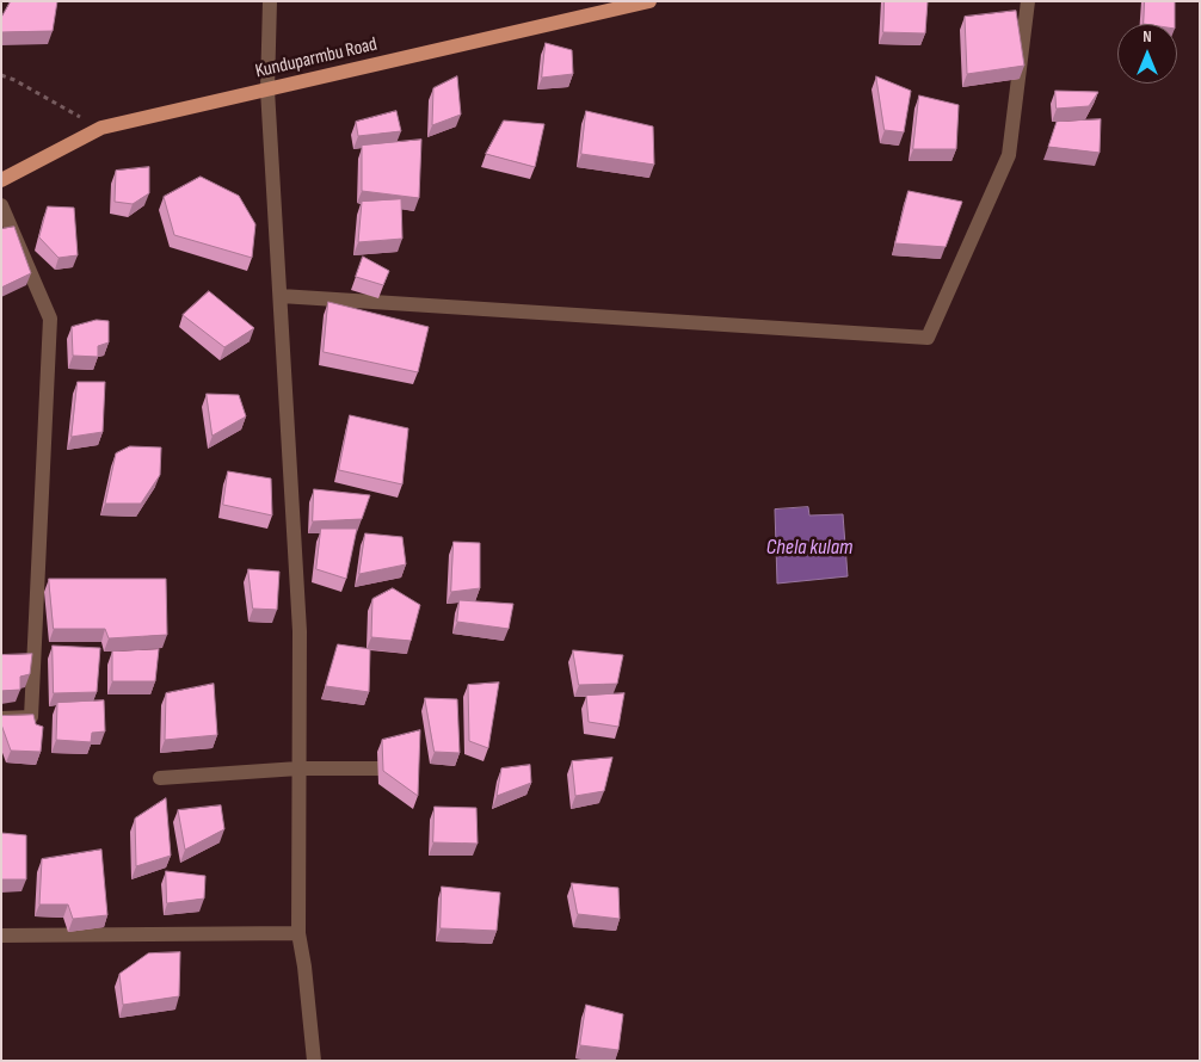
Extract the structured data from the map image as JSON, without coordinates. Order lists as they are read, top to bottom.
{
  "streets": {
    "main road": ["Kunduparmbu Road"]
  },
  "water": ["Chela kulam"],
  "north": "top"
}
